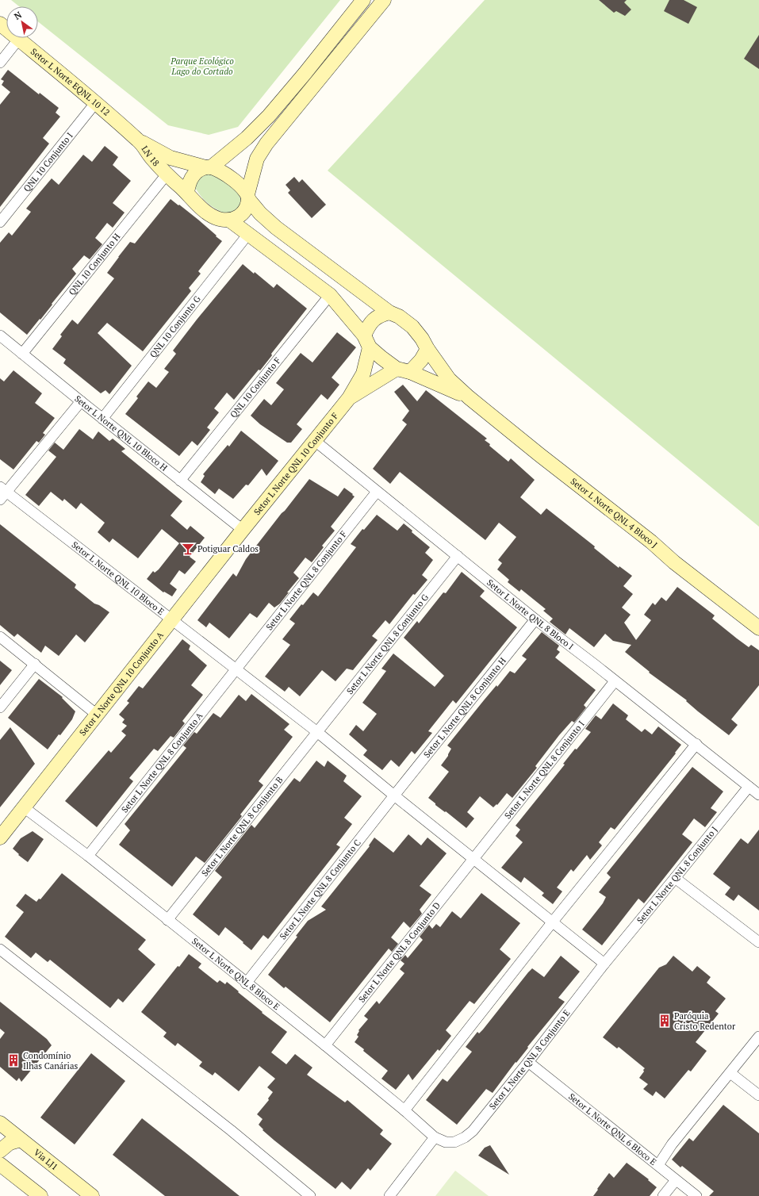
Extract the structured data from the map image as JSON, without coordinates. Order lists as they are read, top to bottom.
{
  "streets": {
    "main road": [
      "Setor L Norte EQNL 10 12",
      "LN 18",
      "Setor L Norte QNL 10 Conjunto F",
      "Setor L Norte QNL 4 Bloco J",
      "Setor L Norte QNL 10 Conjunto A",
      "Via LJ1"
    ],
    "street": [
      "QNL 10 Conjunto I",
      "QNL 10 Conjunto H",
      "QNL 10 Conjunto G",
      "QNL 10 Conjunto F",
      "Setor L Norte QNL 10 Bloco H",
      "Setor L Norte QNL 10 Bloco E",
      "Setor L Norte QNL 8 Conjunto F",
      "Setor L Norte QNL 8 Bloco I",
      "Setor L Norte QNL 8 Conjunto G",
      "Setor L Norte QNL 8 Conjunto H",
      "Setor L Norte QNL 8 Conjunto A",
      "Setor L Norte QNL 8 Conjunto I",
      "Setor L Norte QNL 8 Conjunto B",
      "Setor L Norte QNL 8 Conjunto J",
      "Setor L Norte QNL 8 Conjunto C",
      "Setor L Norte QNL 8 Conjunto D",
      "Setor L Norte QNL 8 Bloco E",
      "Setor L Norte QNL 8 Conjunto E",
      "Setor L Norte QNL 6 Bloco E"
    ]
  },
  "crossings": [
    ["Setor L Norte EQNL 10 12", "LN 18"],
    ["Setor L Norte EQNL 10 12", "QNL 10 Conjunto I"],
    ["LN 18", "QNL 10 Conjunto H"],
    ["QNL 10 Conjunto H", "Setor L Norte QNL 10 Bloco H"],
    ["QNL 10 Conjunto G", "Setor L Norte QNL 10 Bloco H"],
    ["QNL 10 Conjunto F", "Setor L Norte QNL 10 Bloco H"],
    ["Setor L Norte QNL 10 Bloco H", "Setor L Norte QNL 10 Conjunto F"],
    ["Setor L Norte QNL 10 Bloco H", "Setor L Norte QNL 10 Conjunto A"],
    ["Setor L Norte QNL 10 Conjunto F", "Setor L Norte QNL 8 Bloco I"],
    ["Setor L Norte QNL 10 Conjunto F", "Setor L Norte QNL 10 Conjunto A"],
    ["Setor L Norte QNL 10 Bloco E", "Setor L Norte QNL 8 Conjunto F"],
    ["Setor L Norte QNL 10 Bloco E", "Setor L Norte QNL 8 Conjunto G"],
    ["Setor L Norte QNL 10 Bloco E", "Setor L Norte QNL 10 Conjunto A"],
    ["Setor L Norte QNL 10 Bloco E", "Setor L Norte QNL 8 Conjunto H"],
    ["Setor L Norte QNL 10 Bloco E", "Setor L Norte QNL 8 Conjunto A"],
    ["Setor L Norte QNL 10 Bloco E", "Setor L Norte QNL 8 Conjunto I"],
    ["Setor L Norte QNL 10 Bloco E", "Setor L Norte QNL 8 Conjunto B"],
    ["Setor L Norte QNL 10 Bloco E", "Setor L Norte QNL 8 Conjunto J"],
    ["Setor L Norte QNL 10 Bloco E", "Setor L Norte QNL 8 Conjunto C"],
    ["Setor L Norte QNL 10 Bloco E", "Setor L Norte QNL 8 Conjunto D"],
    ["Setor L Norte QNL 10 Bloco E", "Setor L Norte QNL 8 Conjunto E"],
    ["Setor L Norte QNL 8 Conjunto F", "Setor L Norte QNL 8 Bloco I"],
    ["Setor L Norte QNL 8 Conjunto F", "Setor L Norte QNL 8 Conjunto A"],
    ["Setor L Norte QNL 8 Bloco I", "Setor L Norte QNL 8 Conjunto G"],
    ["Setor L Norte QNL 8 Bloco I", "Setor L Norte QNL 8 Conjunto H"],
    ["Setor L Norte QNL 8 Bloco I", "Setor L Norte QNL 8 Conjunto I"],
    ["Setor L Norte QNL 8 Bloco I", "Setor L Norte QNL 8 Conjunto J"],
    ["Setor L Norte QNL 8 Conjunto G", "Setor L Norte QNL 8 Conjunto B"],
    ["Setor L Norte QNL 10 Conjunto A", "Setor L Norte QNL 8 Bloco E"],
    ["Setor L Norte QNL 8 Conjunto H", "Setor L Norte QNL 8 Conjunto C"],
    ["Setor L Norte QNL 8 Conjunto A", "Setor L Norte QNL 8 Bloco E"],
    ["Setor L Norte QNL 8 Conjunto I", "Setor L Norte QNL 8 Conjunto D"],
    ["Setor L Norte QNL 8 Conjunto B", "Setor L Norte QNL 8 Bloco E"],
    ["Setor L Norte QNL 8 Conjunto J", "Setor L Norte QNL 8 Conjunto E"],
    ["Setor L Norte QNL 8 Conjunto C", "Setor L Norte QNL 8 Bloco E"],
    ["Setor L Norte QNL 8 Conjunto D", "Setor L Norte QNL 8 Bloco E"],
    ["Setor L Norte QNL 8 Bloco E", "Setor L Norte QNL 8 Conjunto E"],
    ["Setor L Norte QNL 8 Conjunto E", "Setor L Norte QNL 6 Bloco E"]
  ],
  "parks": ["Parque Ecológico Lago do Cortado"],
  "places": {
    "bar": ["Potiguar Caldos"],
    "building": ["Paróquia Cristo Redentor", "Condomínio Ilhas Canárias"]
  },
  "north": "top left"
}
